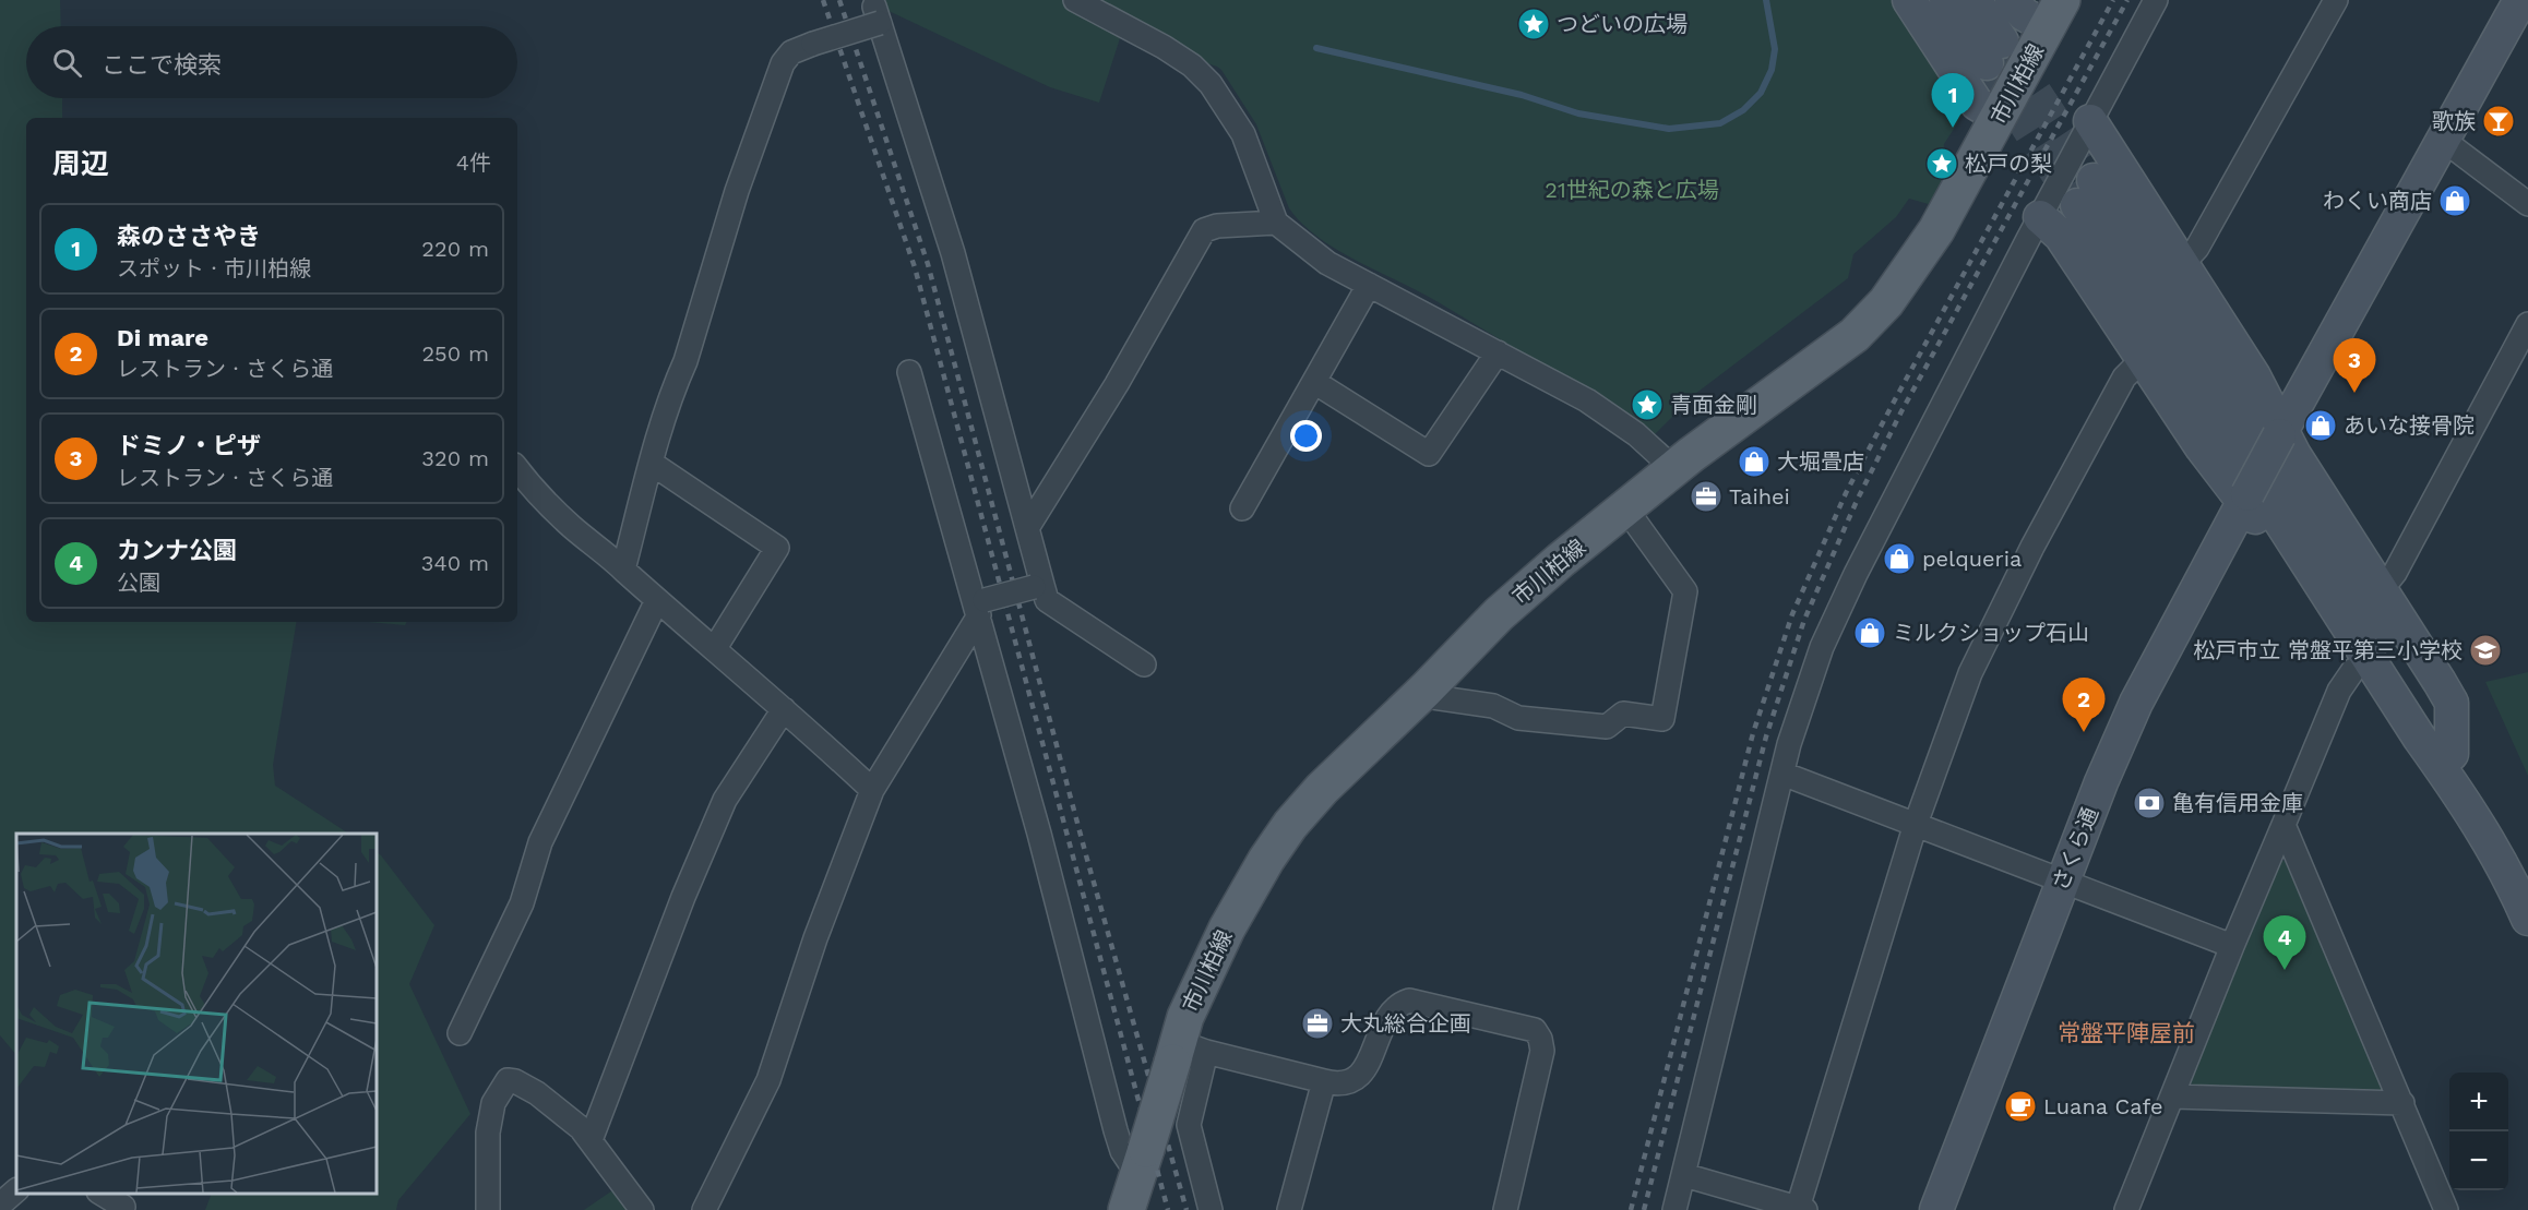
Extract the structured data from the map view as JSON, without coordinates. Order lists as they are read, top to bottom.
{
  "streets": {
    "main road": ["市川柏線"],
    "street": ["さくら通"]
  },
  "districts": ["常盤平陣屋前"],
  "parks": ["21世紀の森と広場"],
  "places": {
    "place": ["つどいの広場", "松戸の梨", "青面金剛"],
    "bar": ["歌族"],
    "shop": [
      "わくい商店",
      "あいな接骨院",
      "大堀畳店",
      "pelqueria",
      "ミルクショップ石山"
    ],
    "office": ["Taihei", "大丸総合企画"],
    "school or university": ["松戸市立 常盤平第三小学校"],
    "bank": ["亀有信用金庫"],
    "cafe": ["Luana Cafe"]
  },
  "page": {
    "search": "ここで検索",
    "pins": [
      "1",
      "3",
      "2",
      "4"
    ],
    "heading": ["周辺", "4件"],
    "list": [
      {
        "mark": "1",
        "name": "森のささやき",
        "note": "スポット · 市川柏線",
        "value": "220 m"
      },
      {
        "mark": "2",
        "name": "Di mare",
        "note": "レストラン · さくら通",
        "value": "250 m"
      },
      {
        "mark": "3",
        "name": "ドミノ・ピザ",
        "note": "レストラン · さくら通",
        "value": "320 m"
      },
      {
        "mark": "4",
        "name": "カンナ公園",
        "note": "公園",
        "value": "340 m"
      }
    ],
    "map_buttons": ["+", "−"]
  }
}
